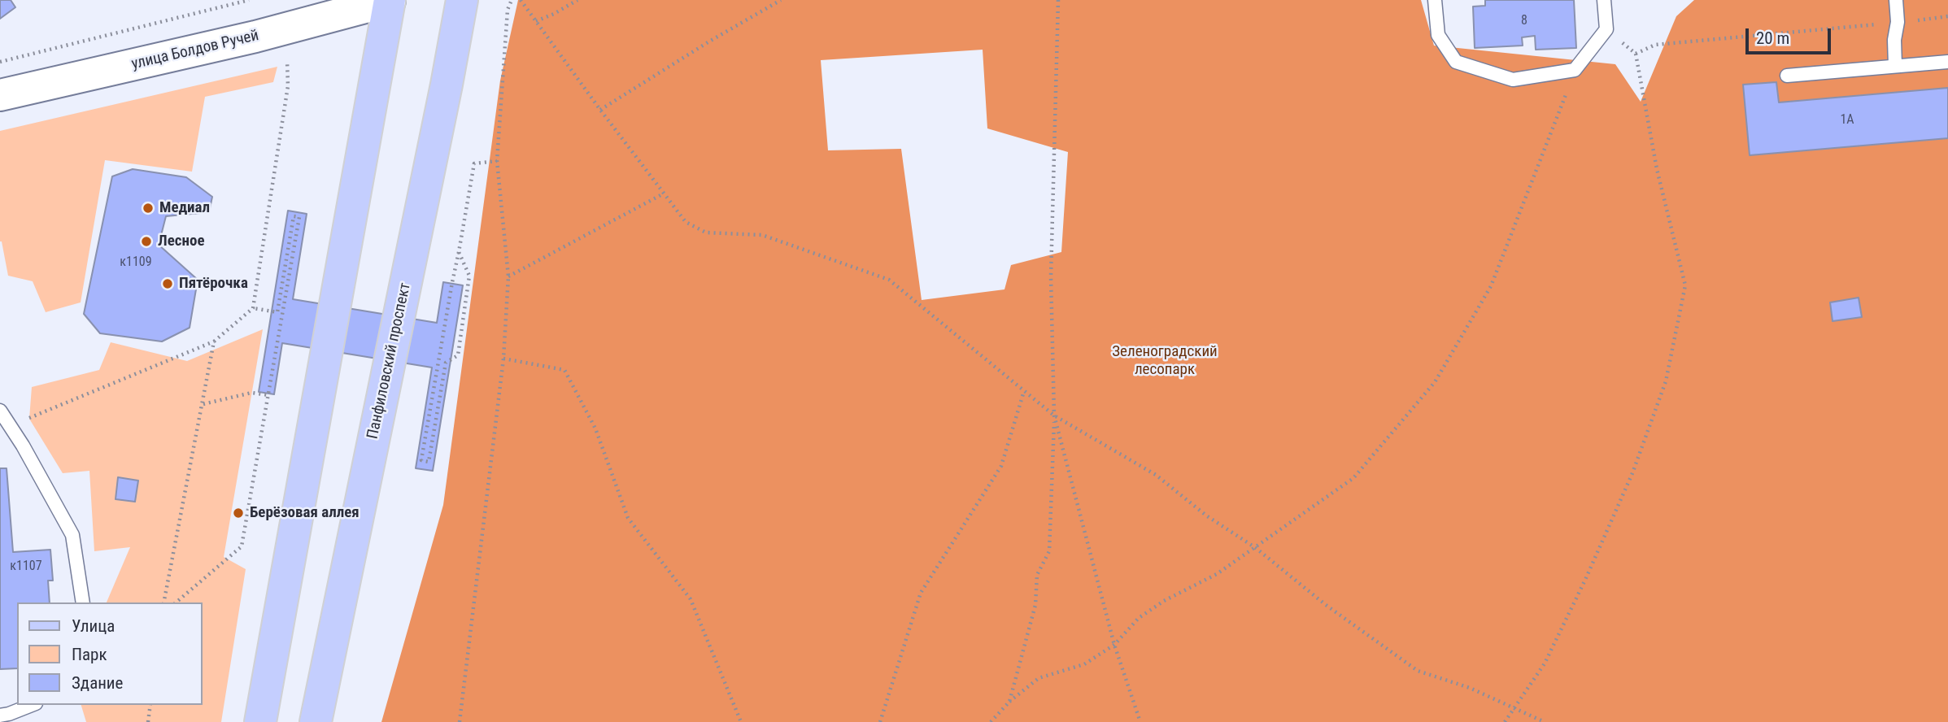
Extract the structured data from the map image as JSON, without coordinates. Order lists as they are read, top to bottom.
{
  "streets": {
    "main road": ["Панфиловский проспект"],
    "street": ["улица Болдов Ручей"]
  },
  "parks": ["Зеленоградский лесопарк"],
  "places": [
    "Медиал",
    "Лесное",
    "Пятёрочка",
    "Берёзовая аллея"
  ],
  "house_numbers": [
    "8",
    "1А",
    "к1109",
    "к1107"
  ],
  "legend": ["Улица", "Парк", "Здание"],
  "scale_bar": "20 m"
}
